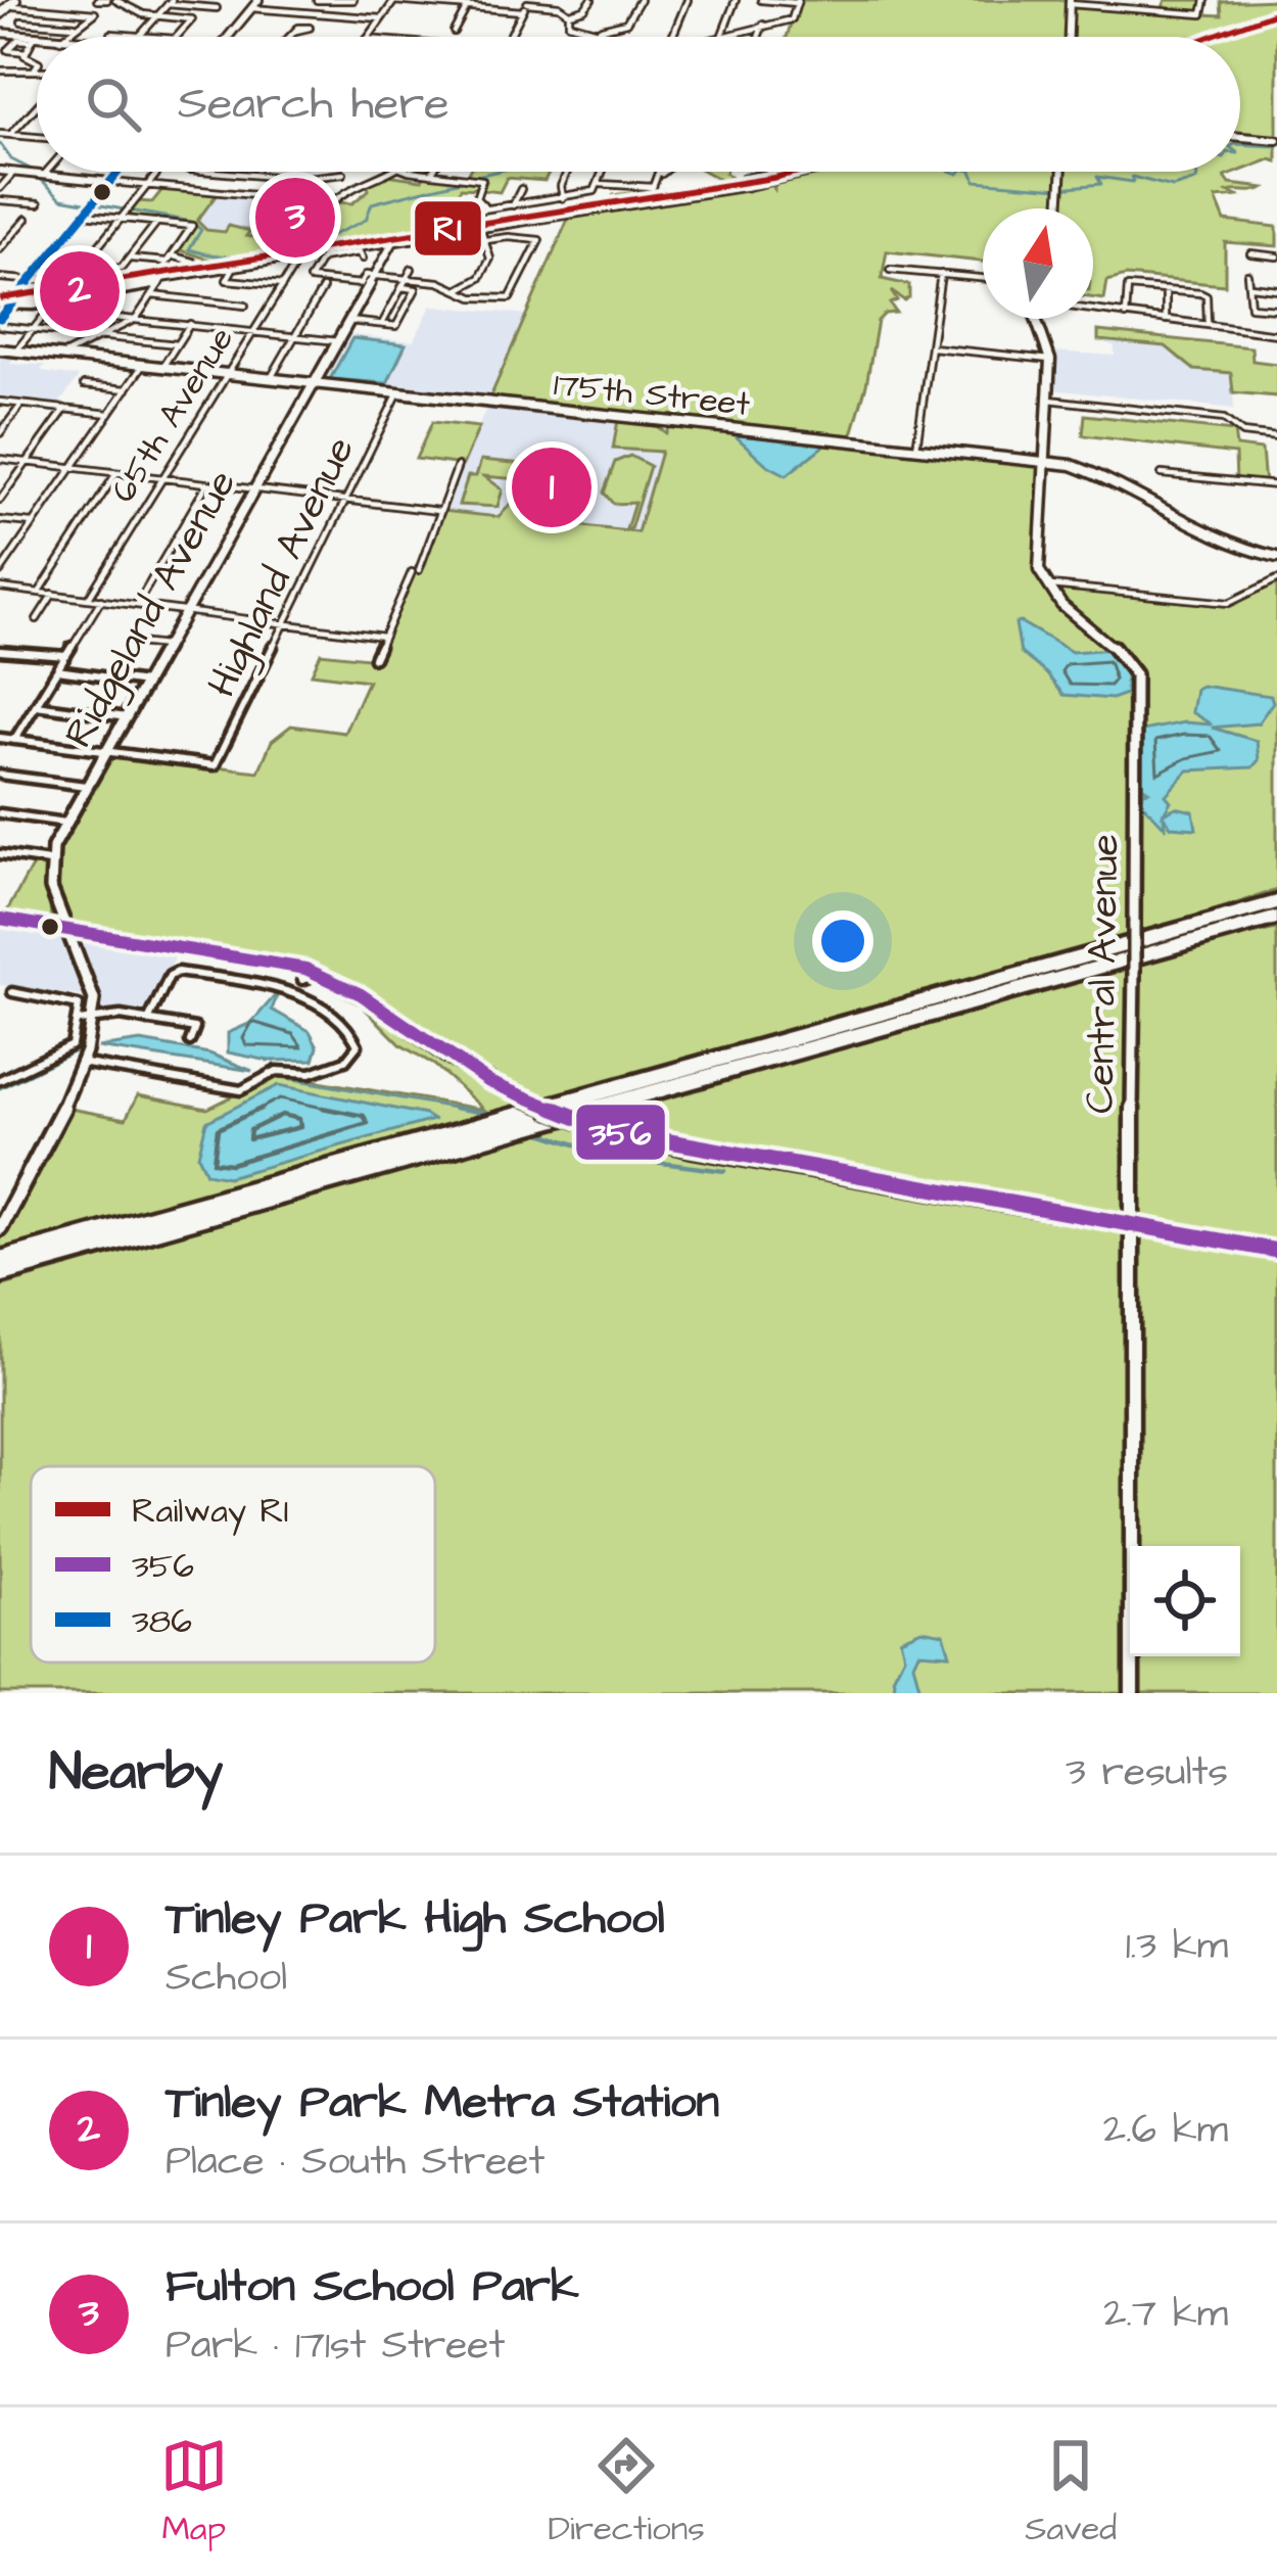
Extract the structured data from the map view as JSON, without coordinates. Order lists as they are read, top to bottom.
{
  "streets": {
    "street": [
      "175th Street",
      "65th Avenue",
      "Highland Avenue",
      "Ridgeland Avenue",
      "Central Avenue"
    ]
  },
  "crossings": [
    ["175th Street", "65th Avenue"],
    ["175th Street", "Highland Avenue"],
    ["175th Street", "Ridgeland Avenue"],
    ["Highland Avenue", "Ridgeland Avenue"]
  ],
  "lines": ["rail line RI", "transit line 386", "transit line 356"],
  "legend": ["Railway RI", "356", "386"],
  "north": "top",
  "page": {
    "search": "Search here",
    "pins": ["3", "2", "1"],
    "heading": ["Nearby", "3 results"],
    "list": [
      {
        "mark": "1",
        "name": "Tinley Park High School",
        "note": "School",
        "value": "1.3 km"
      },
      {
        "mark": "2",
        "name": "Tinley Park Metra Station",
        "note": "Place · South Street",
        "value": "2.6 km"
      },
      {
        "mark": "3",
        "name": "Fulton School Park",
        "note": "Park · 171st Street",
        "value": "2.7 km"
      }
    ],
    "nav": ["Map", "Directions", "Saved"]
  }
}
